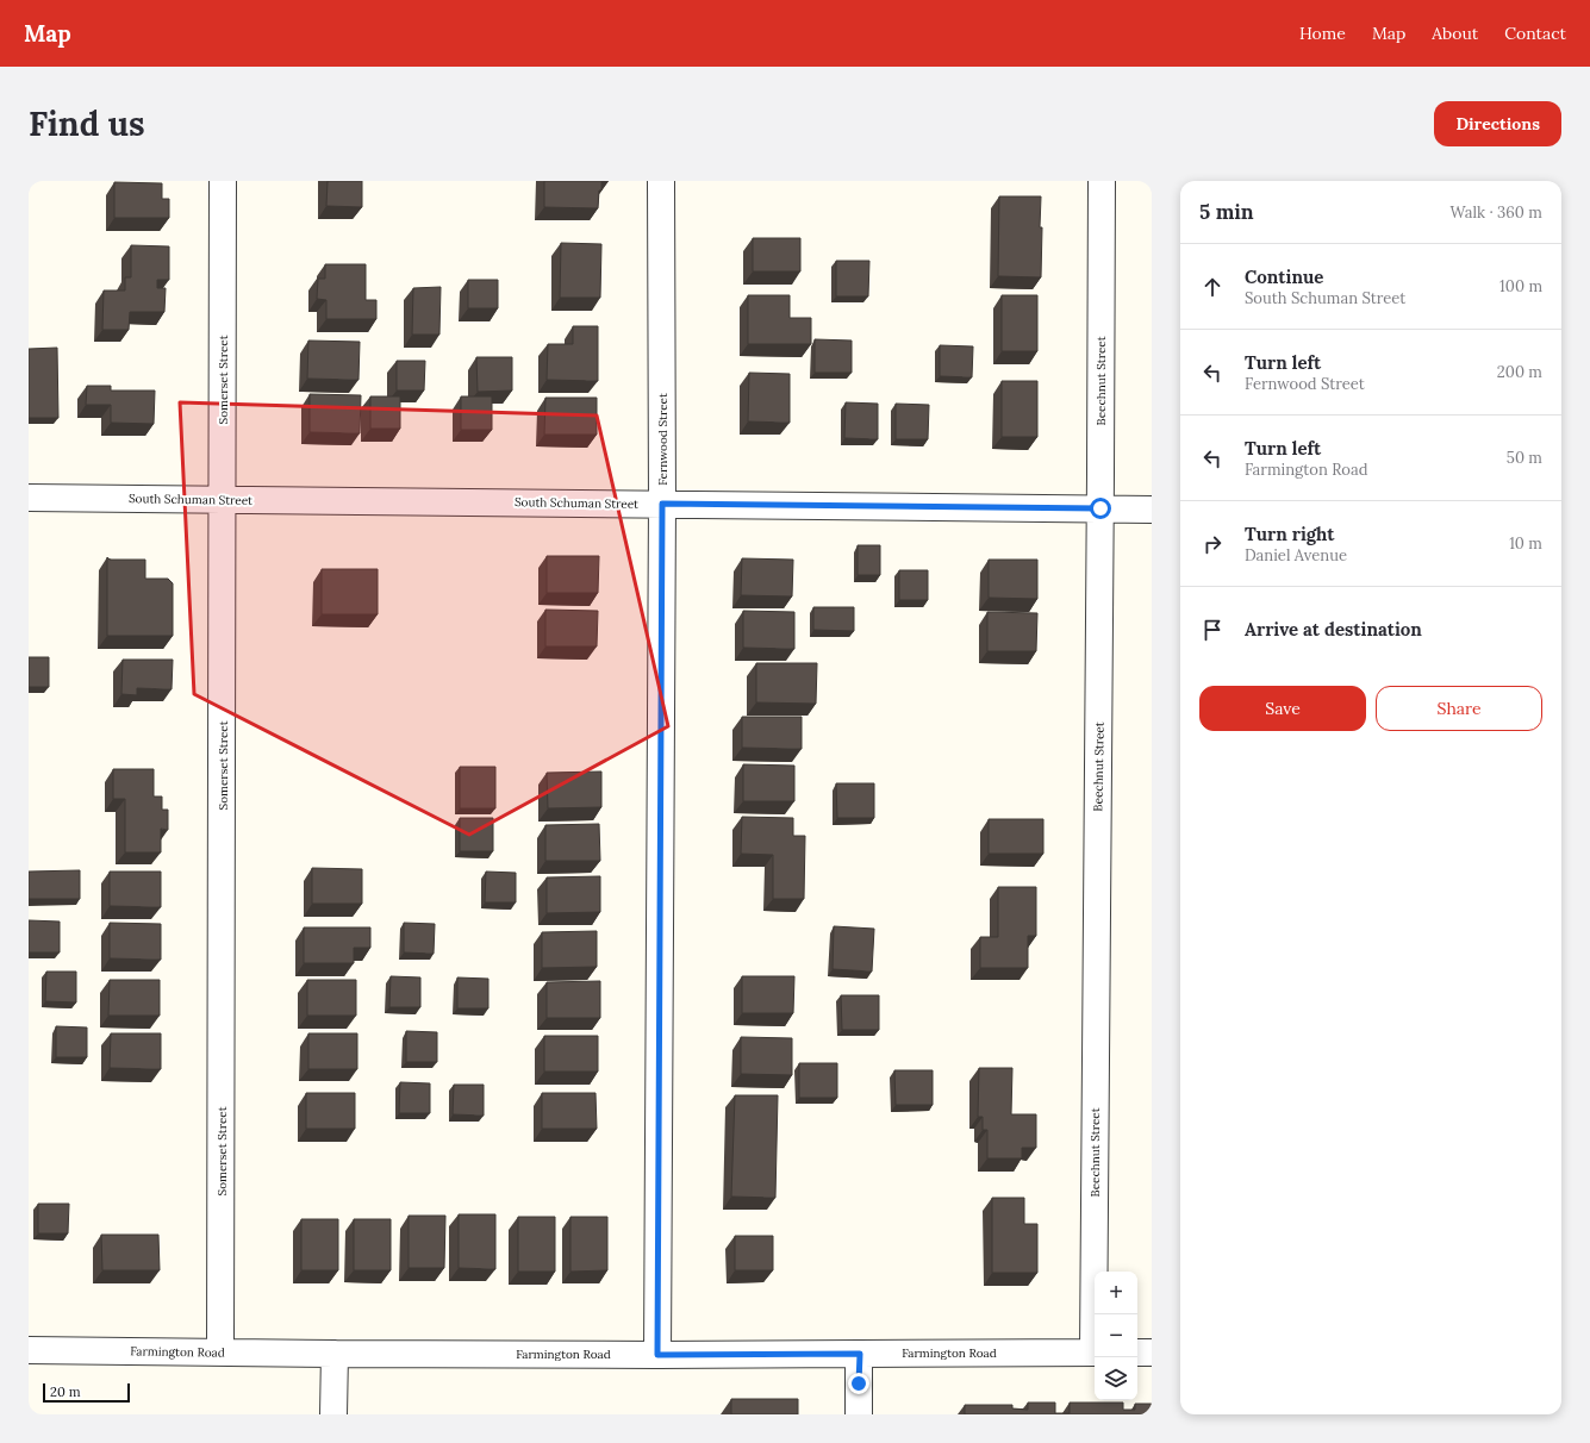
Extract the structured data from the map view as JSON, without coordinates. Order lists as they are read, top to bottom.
{
  "streets": {
    "street": [
      "Somerset Street",
      "Beechnut Street",
      "Fernwood Street",
      "South Schuman Street",
      "Farmington Road"
    ]
  },
  "crossings": [
    ["Somerset Street", "South Schuman Street"],
    ["Somerset Street", "Farmington Road"],
    ["Beechnut Street", "South Schuman Street"],
    ["Fernwood Street", "South Schuman Street"],
    ["Fernwood Street", "Farmington Road"]
  ],
  "scale_bar": "20 m",
  "page": {
    "header": "Map",
    "nav": [
      "Home",
      "Map",
      "About",
      "Contact"
    ],
    "buttons": [
      "Directions",
      ["Save", "Share"]
    ],
    "title": "Find us",
    "heading": ["5 min", "Walk · 360 m"],
    "list": [
      ["Continue", "South Schuman Street", "100 m"],
      ["Turn left", "Fernwood Street", "200 m"],
      ["Turn left", "Farmington Road", "50 m"],
      ["Turn right", "Daniel Avenue", "10 m"],
      "Arrive at destination"
    ],
    "map_buttons": ["+", "−"],
    "scale": "20 m"
  }
}
